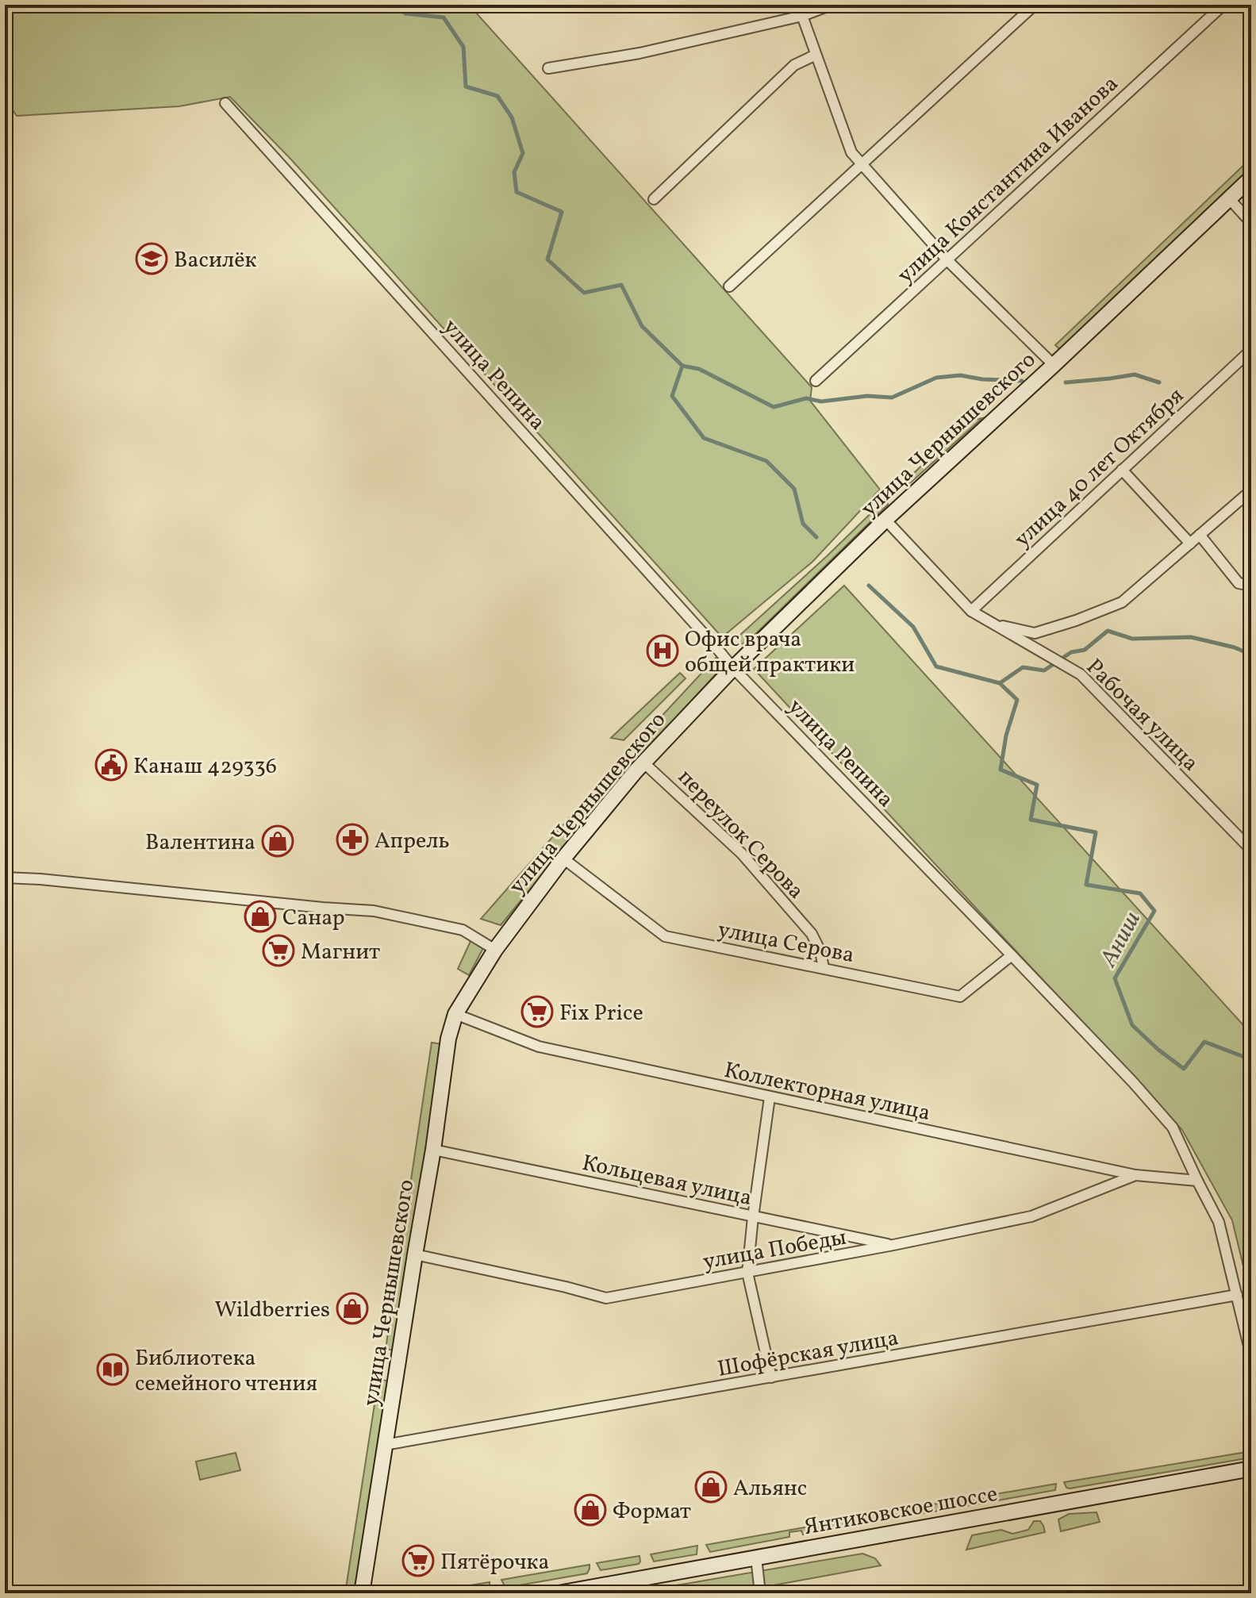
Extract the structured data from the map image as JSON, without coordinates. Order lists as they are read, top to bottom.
{
  "streets": {
    "street": [
      "улица Константина Иванова",
      "улица Репина",
      "улица Чернышевского",
      "улица 40 лет Октября",
      "Рабочая улица",
      "переулок Серова",
      "улица Серова",
      "Коллекторная улица",
      "Кольцевая улица",
      "улица Победы",
      "Шофёрская улица",
      "Янтиковское шоссе"
    ]
  },
  "crossings": [
    ["улица Репина", "улица Чернышевского"],
    ["улица Репина", "улица Серова"],
    ["улица Репина", "Коллекторная улица"],
    ["улица Репина", "Шофёрская улица"],
    ["улица Чернышевского", "Рабочая улица"],
    ["улица Чернышевского", "переулок Серова"],
    ["улица Чернышевского", "улица Серова"],
    ["улица Чернышевского", "Коллекторная улица"],
    ["улица Чернышевского", "Кольцевая улица"],
    ["улица Чернышевского", "улица Победы"],
    ["улица Чернышевского", "Шофёрская улица"],
    ["улица 40 лет Октября", "Рабочая улица"],
    ["переулок Серова", "улица Серова"],
    ["Коллекторная улица", "улица Победы"],
    ["Кольцевая улица", "улица Победы"]
  ],
  "water": ["Аниш"],
  "places": {
    "school or university": ["Василёк"],
    "hospital": ["Офис врача общей практики"],
    "public building": ["Канаш 429336"],
    "pharmacy": ["Апрель"],
    "shop": [
      "Валентина",
      "Санар",
      "Wildberries",
      "Альянс",
      "Формат"
    ],
    "supermarket": ["Магнит", "Fix Price", "Пятёрочка"],
    "library": ["Библиотека семейного чтения"]
  }
}
